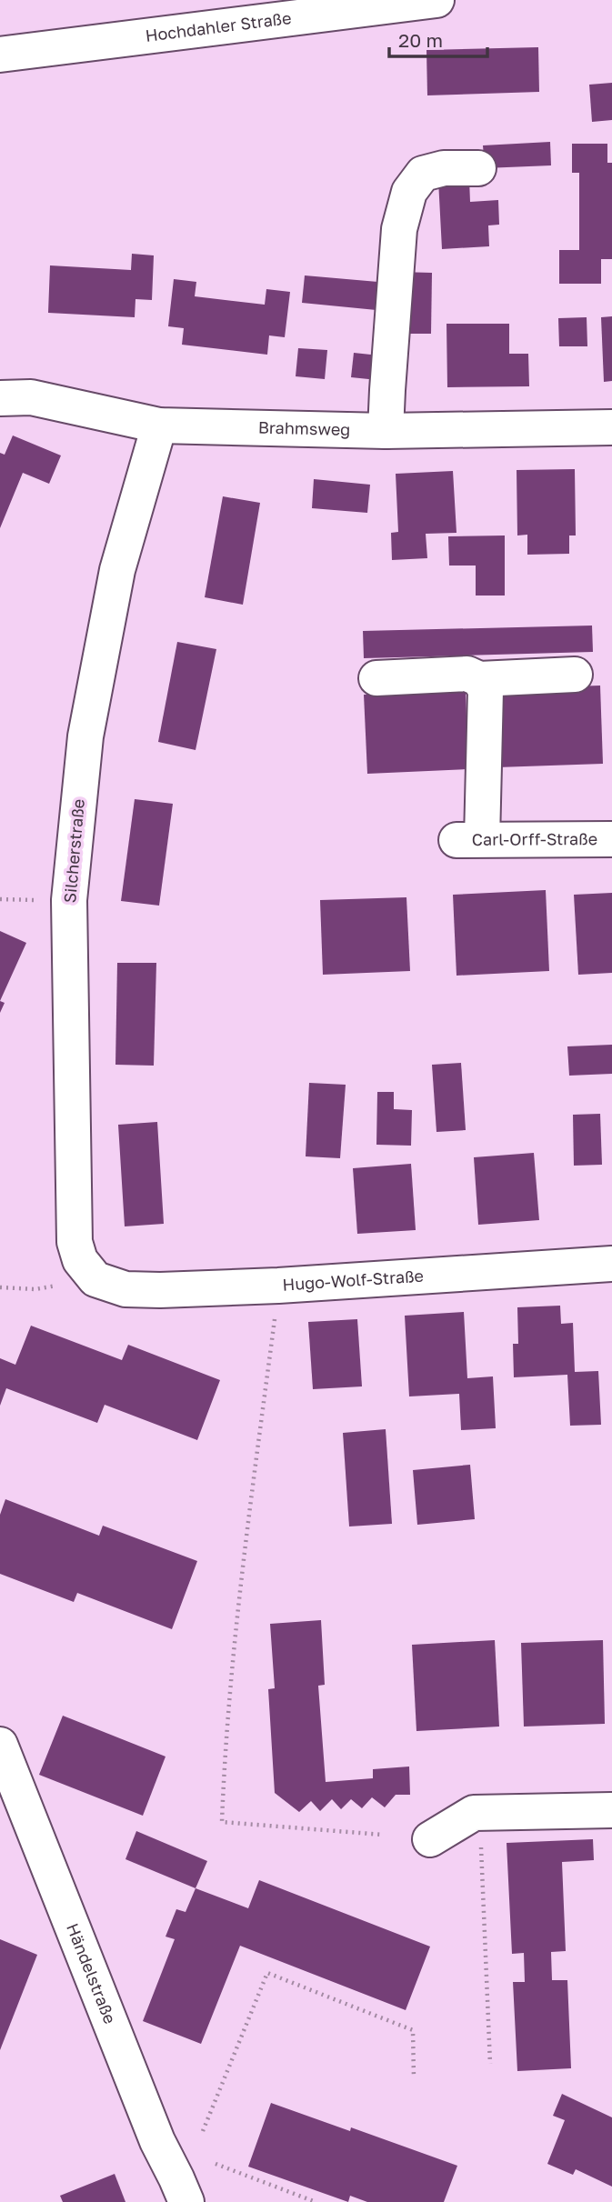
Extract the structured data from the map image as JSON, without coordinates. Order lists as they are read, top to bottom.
{
  "streets": {
    "street": [
      "Hochdahler Straße",
      "Brahmsweg",
      "Carl-Orff-Straße",
      "Silcherstraße",
      "Hugo-Wolf-Straße",
      "Händelstraße"
    ]
  },
  "crossings": [
    ["Brahmsweg", "Silcherstraße"],
    ["Silcherstraße", "Hugo-Wolf-Straße"]
  ],
  "scale_bar": "20 m"
}
